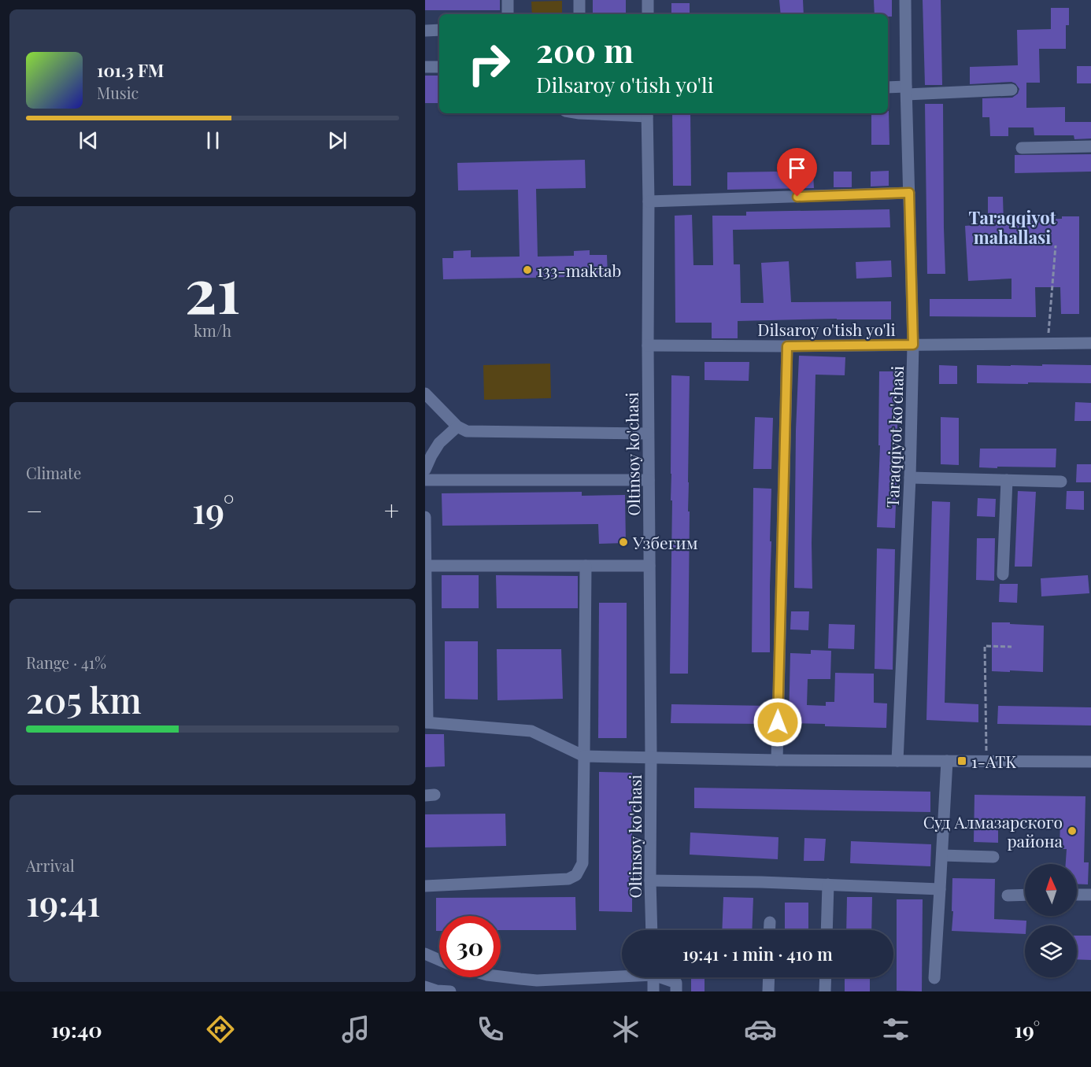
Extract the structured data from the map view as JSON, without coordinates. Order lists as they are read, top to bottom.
{
  "streets": {
    "street": ["Dilsaroy o'tish yo'li", "Taraqqiyot ko'chasi", "Oltinsoy ko'chasi"]
  },
  "crossings": [
    ["Dilsaroy o'tish yo'li", "Taraqqiyot ko'chasi"],
    ["Dilsaroy o'tish yo'li", "Oltinsoy ko'chasi"]
  ],
  "districts": ["Taraqqiyot mahallasi"],
  "places": {
    "other": ["133-maktab", "Узбегим", "Суд Алмазарского района"],
    "transit": ["1-ATK"]
  },
  "north": "top",
  "page": {
    "turn": ["200 m", "Dilsaroy o'tish yo'li"],
    "song": ["101.3 FM", "Music"],
    "tile": [
      ["21", "km/h"],
      "Climate",
      ["Range · 41%", "205 km"],
      ["Arrival", "19:41"]
    ],
    "heat": ["−", "19°", "+"],
    "limit": "30",
    "trip": "19:41 · 1 min · 410 m",
    "tabs": ["19:40", "19°"]
  }
}
